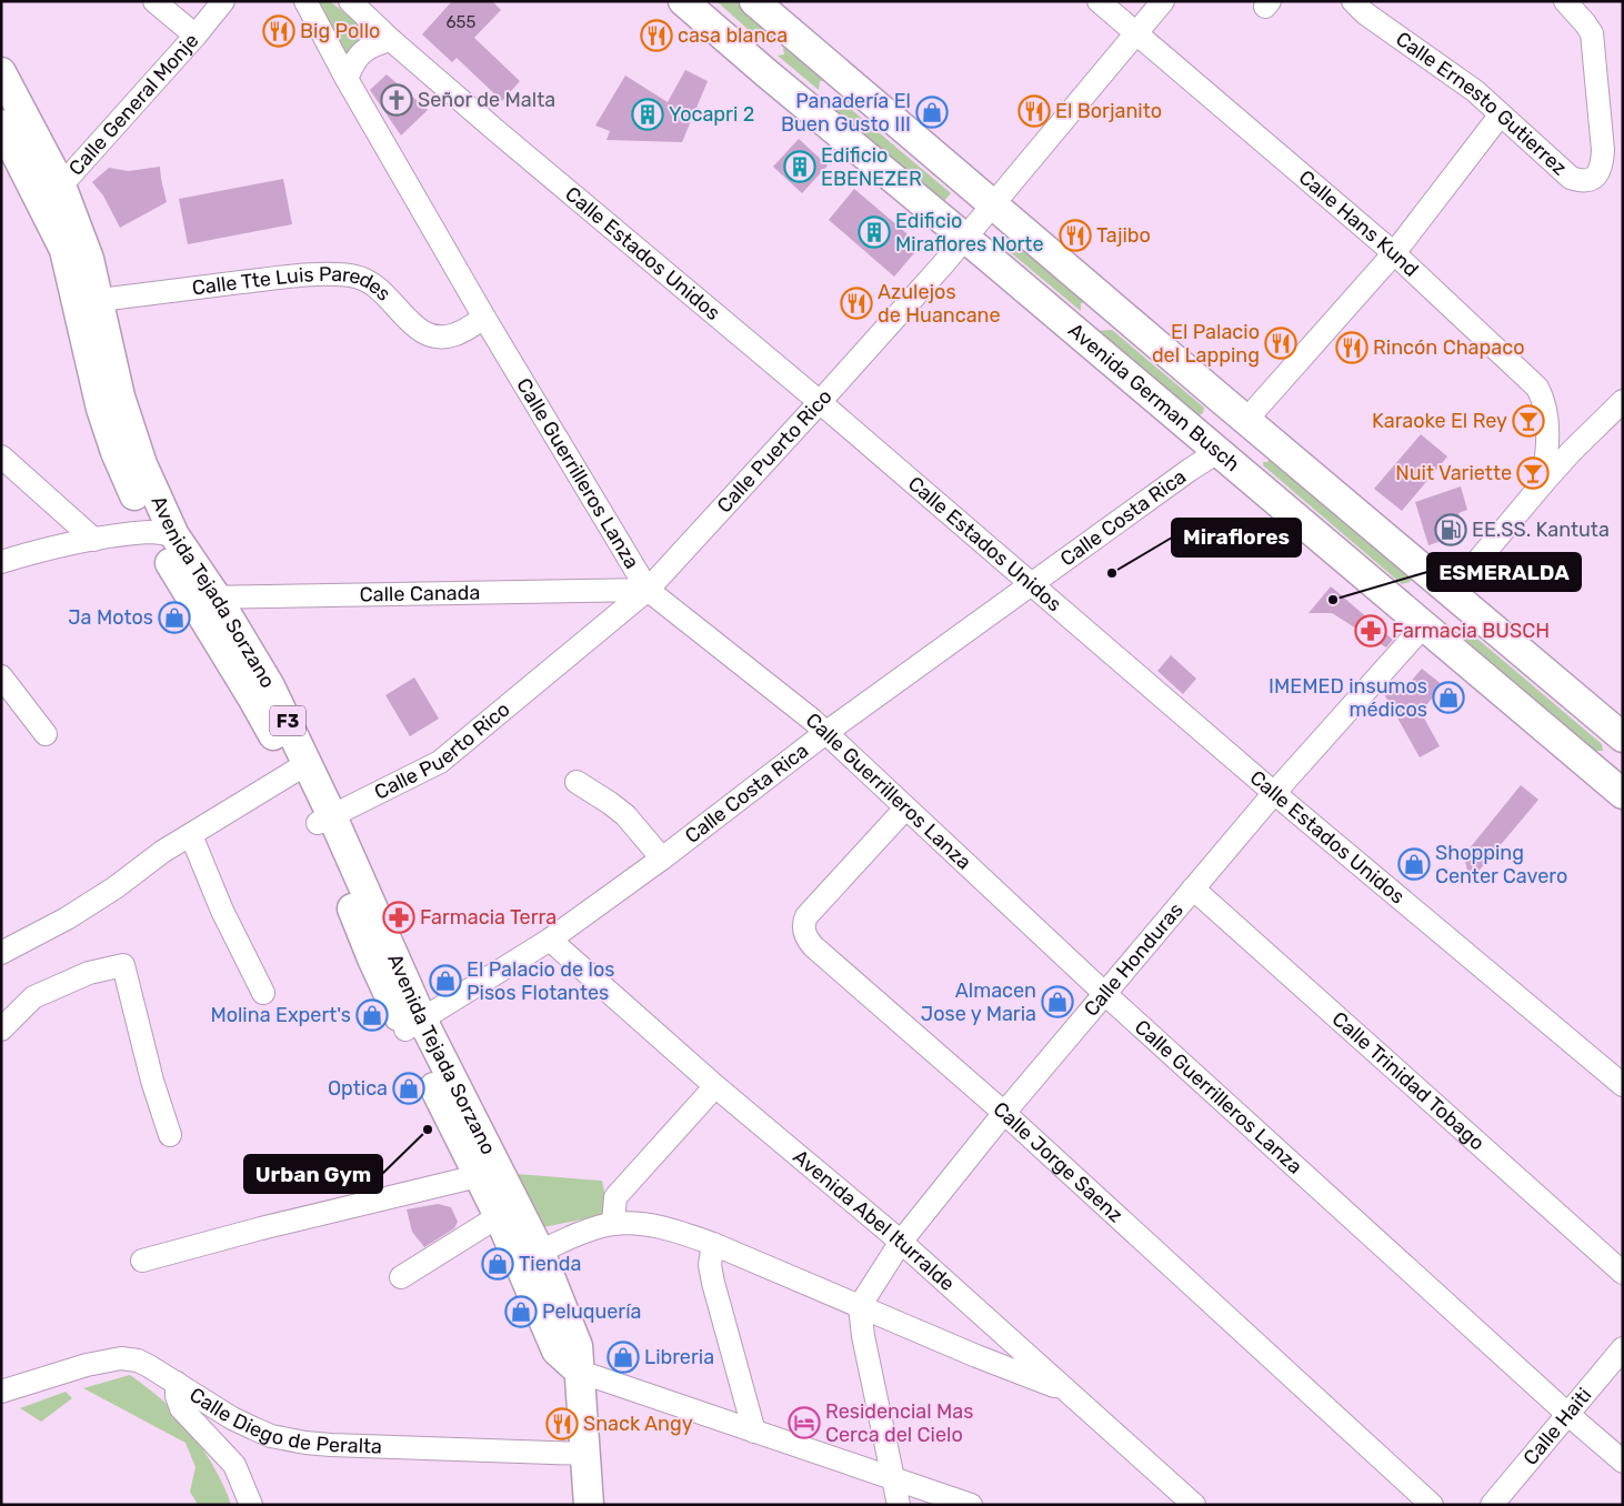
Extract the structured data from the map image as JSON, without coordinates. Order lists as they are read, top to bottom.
{
  "streets": {
    "main road": ["Avenida German Busch", "Avenida Tejada Sorzano", "F3"],
    "street": [
      "Calle General Monje",
      "Calle Ernesto Gutierrez",
      "Calle Hans Kund",
      "Calle Estados Unidos",
      "Calle Tte Luis Paredes",
      "Calle Puerto Rico",
      "Calle Guerrilleros Lanza",
      "Calle Costa Rica",
      "Calle Canada",
      "Calle Honduras",
      "Calle Trinidad Tobago",
      "Calle Jorge Saenz",
      "Avenida Abel Iturralde",
      "Calle Diego de Peralta",
      "Calle Haiti"
    ]
  },
  "crossings": [
    ["Calle General Monje", "Avenida Tejada Sorzano"],
    ["Calle Hans Kund", "Calle Puerto Rico"],
    ["Calle Estados Unidos", "Calle Puerto Rico"],
    ["Calle Estados Unidos", "Calle Costa Rica"],
    ["Calle Estados Unidos", "Calle Honduras"],
    ["Calle Tte Luis Paredes", "Calle Guerrilleros Lanza"],
    ["Calle Tte Luis Paredes", "Avenida Tejada Sorzano"],
    ["Avenida German Busch", "Calle Puerto Rico"],
    ["Avenida German Busch", "Calle Costa Rica"],
    ["Avenida German Busch", "Calle Honduras"],
    ["Calle Puerto Rico", "Calle Guerrilleros Lanza"],
    ["Calle Puerto Rico", "Avenida Tejada Sorzano"],
    ["Calle Puerto Rico", "Calle Canada"],
    ["Calle Guerrilleros Lanza", "Calle Costa Rica"],
    ["Calle Guerrilleros Lanza", "Calle Canada"],
    ["Calle Guerrilleros Lanza", "Calle Honduras"],
    ["Calle Guerrilleros Lanza", "Calle Jorge Saenz"],
    ["Calle Guerrilleros Lanza", "Calle Haiti"],
    ["Calle Costa Rica", "Avenida Tejada Sorzano"],
    ["Calle Costa Rica", "Avenida Abel Iturralde"],
    ["Avenida Tejada Sorzano", "Calle Canada"],
    ["Calle Honduras", "Calle Trinidad Tobago"],
    ["Calle Honduras", "Calle Jorge Saenz"],
    ["Calle Honduras", "Avenida Abel Iturralde"]
  ],
  "places": {
    "restaurant": [
      "Big Pollo",
      "casa blanca",
      "El Borjanito",
      "Tajibo",
      "Azulejos de Huancane",
      "El Palacio del Lapping",
      "Rincón Chapaco",
      "Snack Angy"
    ],
    "church": ["Señor de Malta"],
    "shop": [
      "Panadería El Buen Gusto III",
      "Ja Motos",
      "IMEMED insumos médicos",
      "Shopping Center Cavero",
      "El Palacio de los Pisos Flotantes",
      "Almacen Jose y Maria",
      "Molina Expert's",
      "Optica",
      "Tienda",
      "Peluquería",
      "Libreria"
    ],
    "building": ["Yocapri 2", "Edificio EBENEZER", "Edificio Miraflores Norte"],
    "bar": ["Karaoke El Rey", "Nuit Variette"],
    "fuel station": ["EE.SS. Kantuta"],
    "other": ["Miraflores", "ESMERALDA", "Urban Gym"],
    "pharmacy": ["Farmacia BUSCH", "Farmacia Terra"],
    "hotel": ["Residencial Mas Cerca del Cielo"]
  },
  "house_numbers": ["655"]
}
